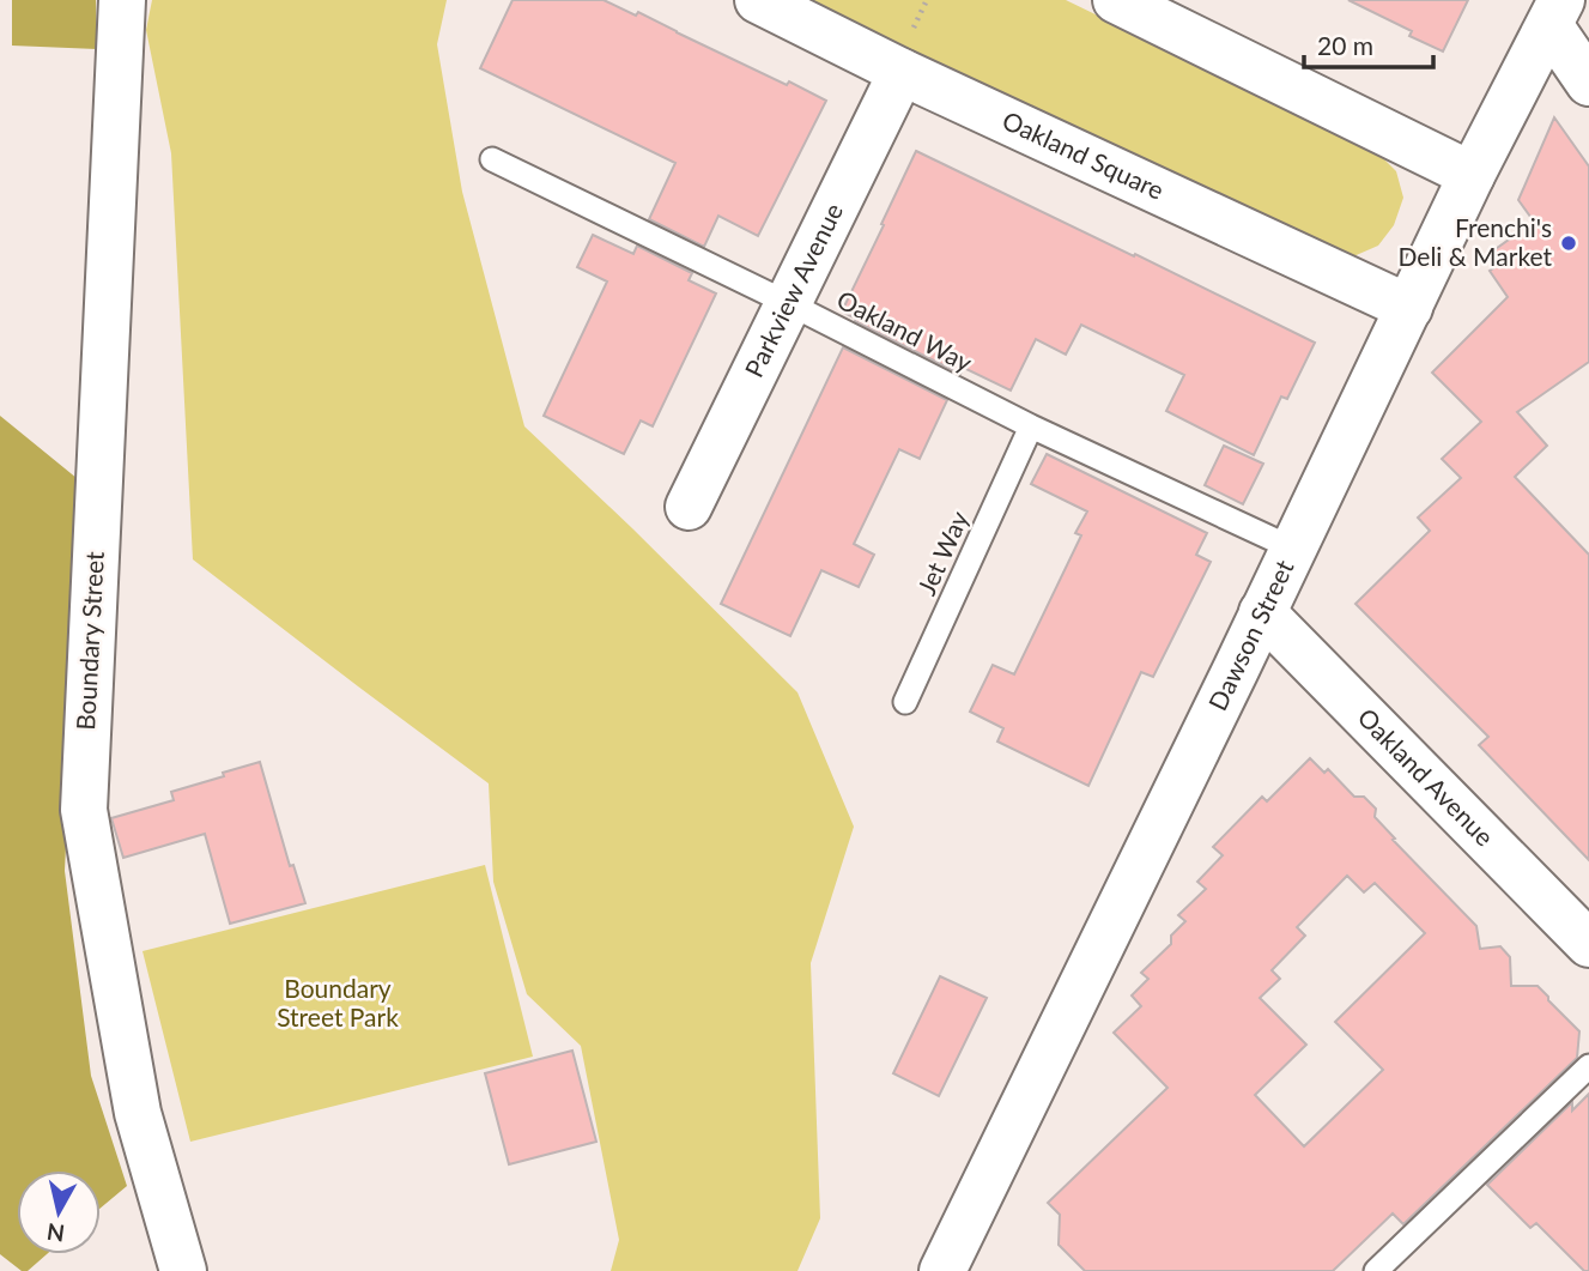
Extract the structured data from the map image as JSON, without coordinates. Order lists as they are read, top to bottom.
{
  "streets": {
    "street": [
      "Oakland Square",
      "Parkview Avenue",
      "Dawson Street",
      "Boundary Street",
      "Oakland Avenue"
    ],
    "lane": ["Oakland Way", "Jet Way"]
  },
  "crossings": [
    ["Oakland Square", "Parkview Avenue"],
    ["Oakland Square", "Dawson Street"],
    ["Parkview Avenue", "Oakland Way"],
    ["Oakland Way", "Jet Way"],
    ["Oakland Way", "Dawson Street"],
    ["Dawson Street", "Oakland Avenue"]
  ],
  "parks": ["Boundary Street Park"],
  "places": ["Frenchi's Deli & Market"],
  "scale_bar": "20 m",
  "north": "bottom"
}
